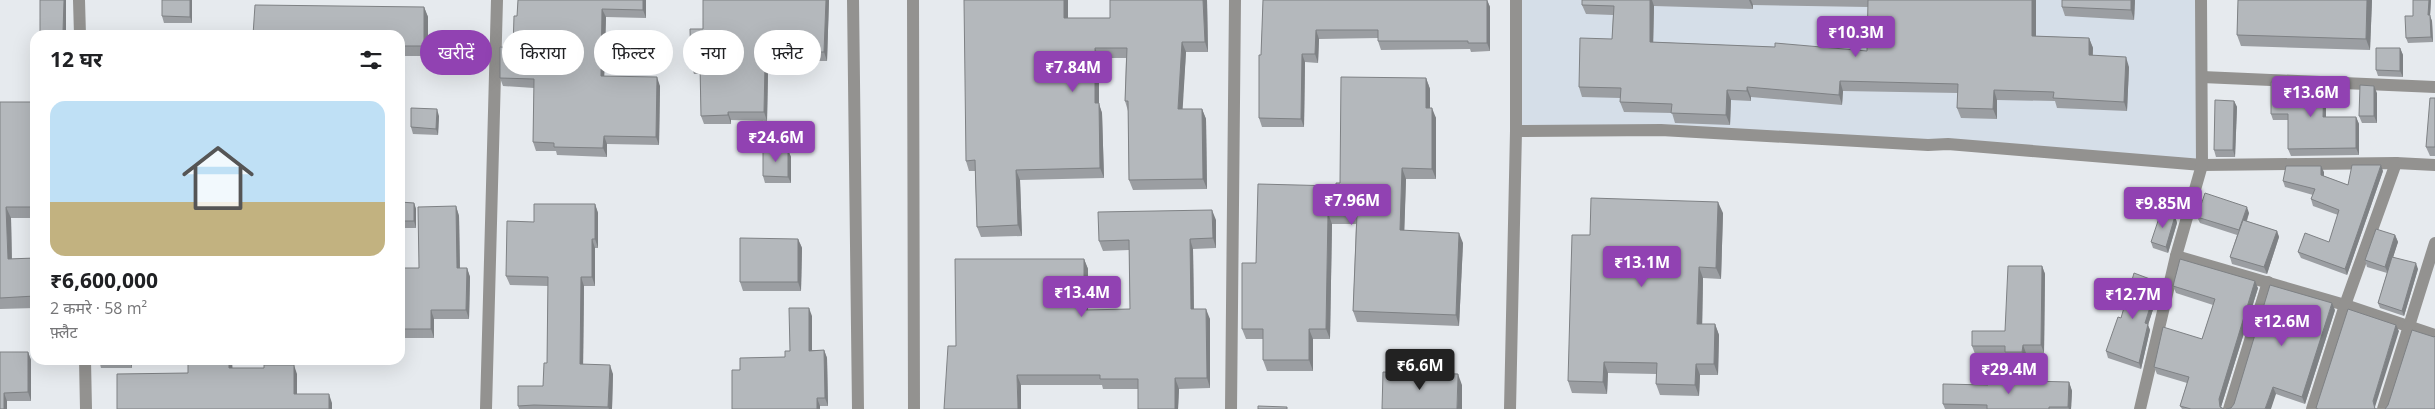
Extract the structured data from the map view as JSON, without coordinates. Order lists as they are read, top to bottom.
{
  "page": {
    "price": [
      "₹10.3M",
      "₹7.84M",
      "₹13.6M",
      "₹24.6M",
      "₹7.96M",
      "₹9.85M",
      "₹13.1M",
      "₹13.4M",
      "₹12.7M",
      "₹12.6M",
      "₹6.6M",
      "₹29.4M"
    ],
    "chip": [
      "खरीदें",
      "किराया",
      "फ़िल्टर",
      "नया",
      "फ़्लैट"
    ],
    "heading": "12 घर",
    "list": [
      {
        "name": "₹6,600,000",
        "note": "2 कमरे · 58 m² · फ़्लैट"
      }
    ]
  }
}
